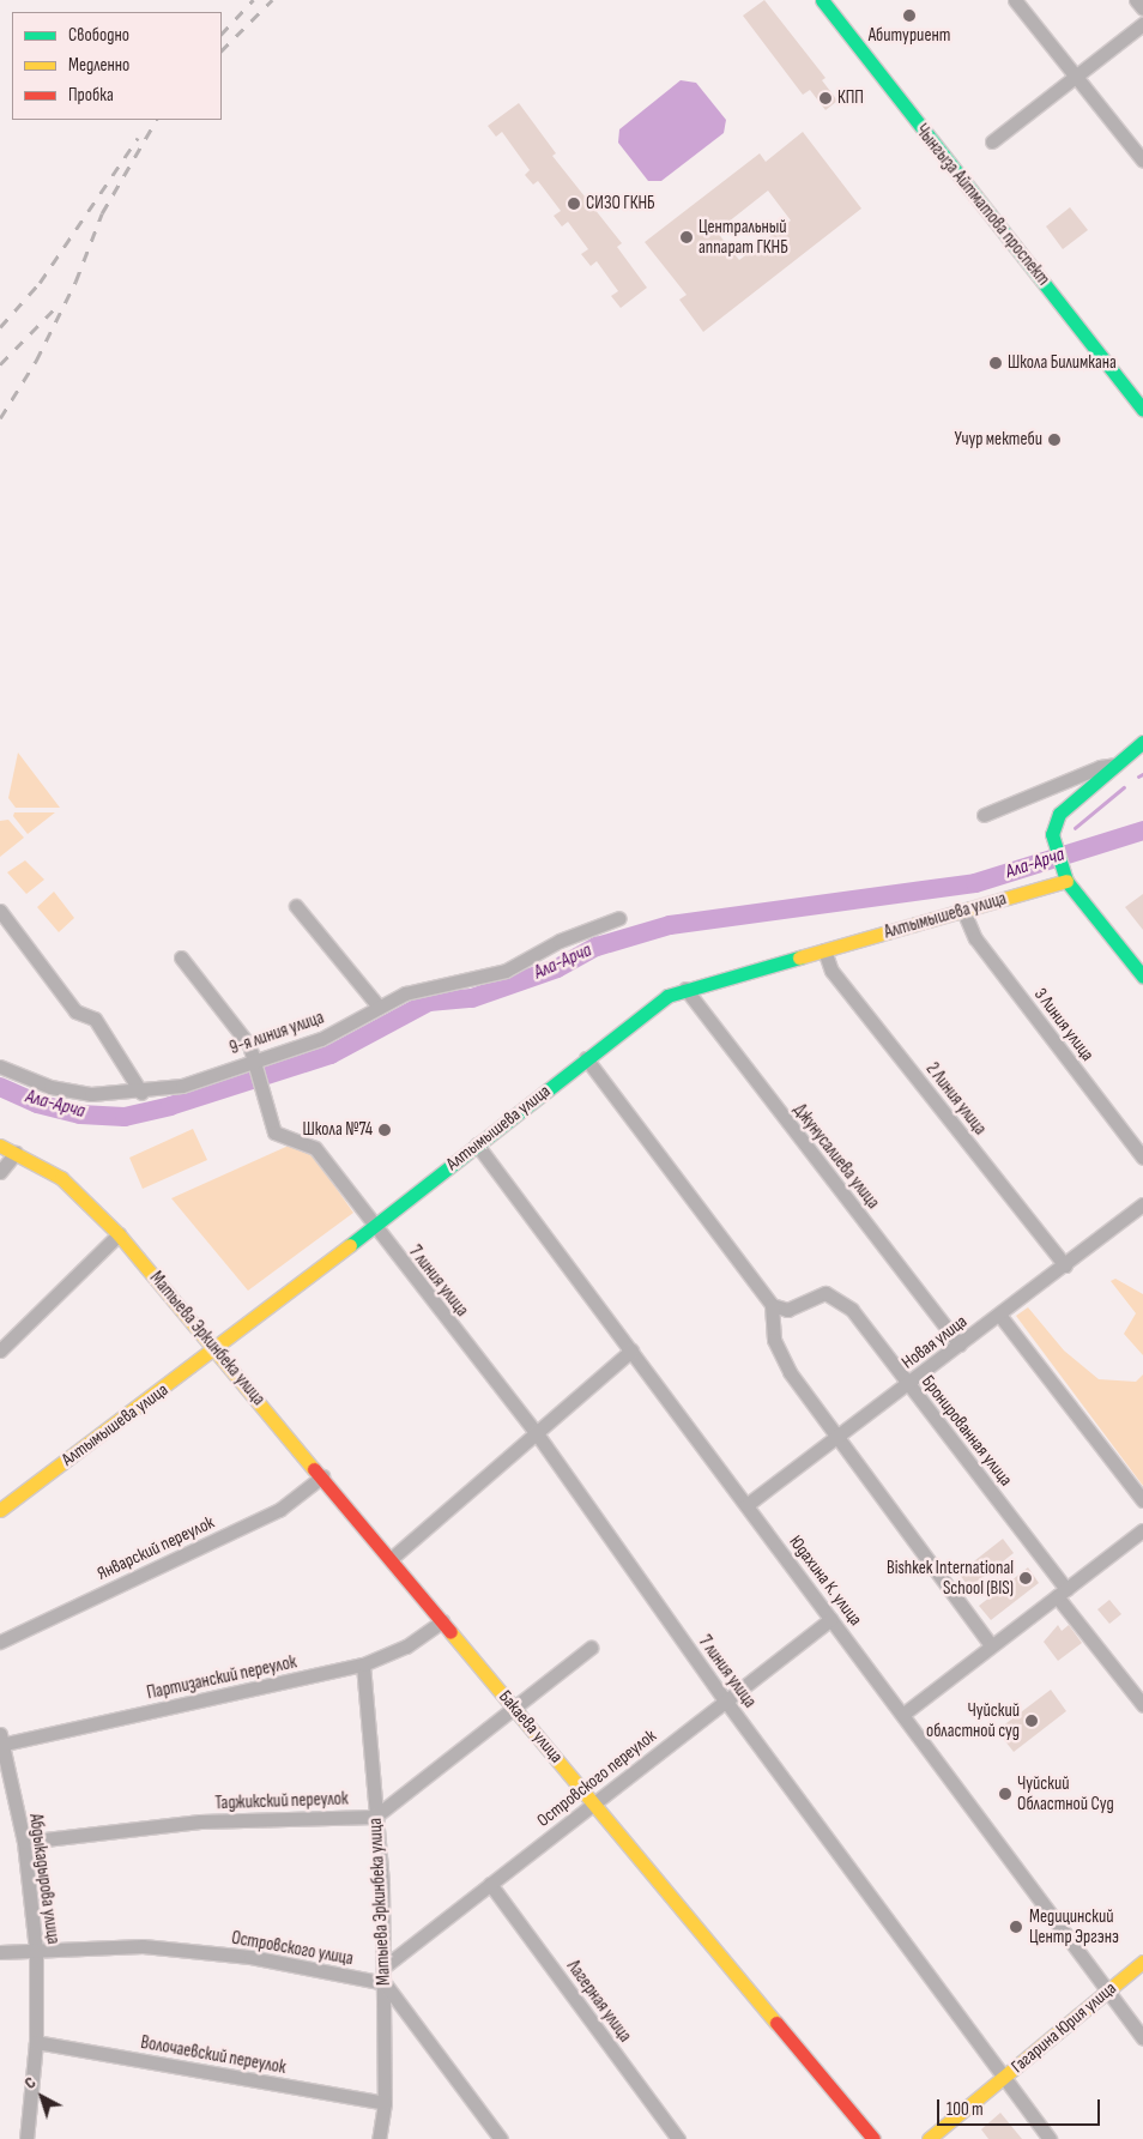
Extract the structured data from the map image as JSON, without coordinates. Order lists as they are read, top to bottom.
{
  "streets": {
    "main road": [
      "Чынгыза Айтматова проспект",
      "Алтымышева улица",
      "Матыева Эркинбека улица",
      "Бакаева улица",
      "Гагарина Юрия улица"
    ],
    "street": [
      "3 Линия улица",
      "9-я линия улица",
      "2 Линия улица",
      "Джунусалиева улица",
      "7 линия улица",
      "Новая улица",
      "Бронированная улица",
      "Январский переулок",
      "Юдахина К. улица",
      "Партизанский переулок",
      "Островского переулок",
      "Таджикский переулок",
      "Абдыкадырова улица",
      "Островского улица",
      "Лагерная улица",
      "Волочаевский переулок"
    ]
  },
  "crossings": [
    ["Алтымышева улица", "3 Линия улица"],
    ["Алтымышева улица", "2 Линия улица"],
    ["Алтымышева улица", "Джунусалиева улица"],
    ["Алтымышева улица", "7 линия улица"],
    ["Алтымышева улица", "Матыева Эркинбека улица"],
    ["Алтымышева улица", "Юдахина К. улица"],
    ["9-я линия улица", "7 линия улица"],
    ["2 Линия улица", "Новая улица"],
    ["Джунусалиева улица", "Новая улица"],
    ["7 линия улица", "Островского переулок"],
    ["7 линия улица", "Гагарина Юрия улица"],
    ["Матыева Эркинбека улица", "Январский переулок"],
    ["Матыева Эркинбека улица", "Партизанский переулок"],
    ["Матыева Эркинбека улица", "Бакаева улица"],
    ["Матыева Эркинбека улица", "Островского переулок"],
    ["Матыева Эркинбека улица", "Таджикский переулок"],
    ["Матыева Эркинбека улица", "Островского улица"],
    ["Матыева Эркинбека улица", "Волочаевский переулок"],
    ["Новая улица", "Бронированная улица"],
    ["Новая улица", "Юдахина К. улица"],
    ["Юдахина К. улица", "Островского переулок"],
    ["Юдахина К. улица", "Гагарина Юрия улица"],
    ["Партизанский переулок", "Бакаева улица"],
    ["Партизанский переулок", "Абдыкадырова улица"],
    ["Бакаева улица", "Островского переулок"],
    ["Островского переулок", "Лагерная улица"],
    ["Таджикский переулок", "Абдыкадырова улица"],
    ["Абдыкадырова улица", "Островского улица"],
    ["Абдыкадырова улица", "Волочаевский переулок"]
  ],
  "water": ["Ала-Арча"],
  "places": [
    "Абитуриент",
    "КПП",
    "СИЗО ГКНБ",
    "Центральный аппарат ГКНБ",
    "Школа Билимкана",
    "Учур мектеби",
    "Школа №74",
    "Bishkek International School (BIS)",
    "Чуйский областной суд",
    "Чуйский Областной Суд",
    "Медицинский Центр Эргэнэ"
  ],
  "legend": ["Свободно", "Медленно", "Пробка"],
  "scale_bar": "100 m",
  "north": "top left"
}
